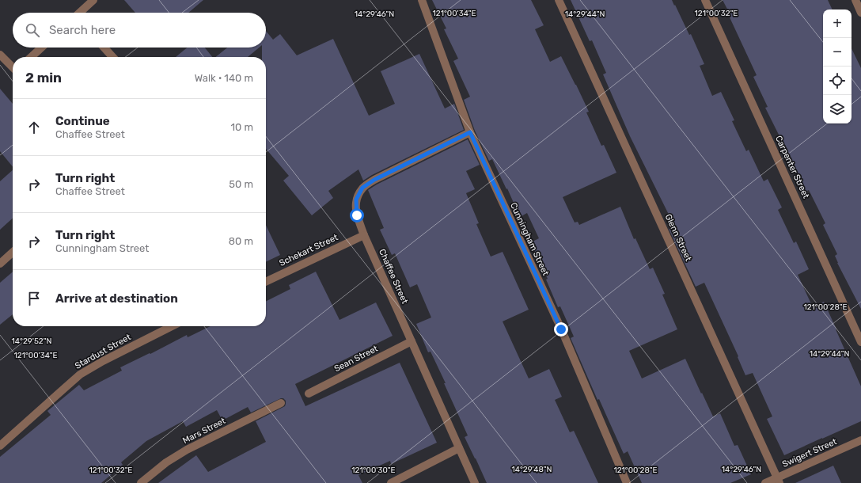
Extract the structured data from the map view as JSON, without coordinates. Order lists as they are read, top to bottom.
{
  "streets": {
    "street": [
      "Carpenter Street",
      "Glenn Street",
      "Cunningham Street",
      "Schekart Street",
      "Chaffee Street",
      "Stardust Street",
      "Sean Street",
      "Mars Street",
      "Swigert Street"
    ]
  },
  "crossings": [
    ["Glenn Street", "Swigert Street"],
    ["Cunningham Street", "Chaffee Street"],
    ["Schekart Street", "Chaffee Street"],
    ["Chaffee Street", "Sean Street"]
  ],
  "page": {
    "map_buttons": ["+", "−"],
    "search": "Search here",
    "heading": ["2 min", "Walk · 140 m"],
    "list": [
      ["Continue", "Chaffee Street", "10 m"],
      ["Turn right", "Chaffee Street", "50 m"],
      ["Turn right", "Cunningham Street", "80 m"],
      "Arrive at destination"
    ]
  },
  "coordinates": [
    "121°00'34\"E",
    "121°00'32\"E",
    "14°29'46\"N",
    "14°29'44\"N",
    "121°00'28\"E",
    "14°29'52\"N",
    "14°29'48\"N",
    "121°00'30\"E"
  ]
}
